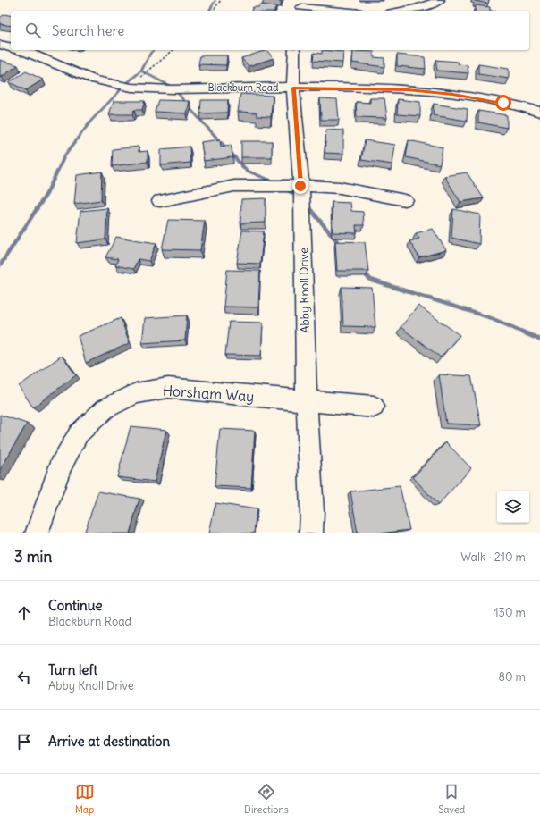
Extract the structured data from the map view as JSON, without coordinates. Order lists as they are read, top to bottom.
{
  "streets": {
    "street": ["Blackburn Road", "Abby Knoll Drive", "Horsham Way"]
  },
  "crossings": [
    ["Blackburn Road", "Abby Knoll Drive"],
    ["Abby Knoll Drive", "Horsham Way"]
  ],
  "page": {
    "search": "Search here",
    "heading": ["3 min", "Walk · 210 m"],
    "list": [
      ["Continue", "Blackburn Road", "130 m"],
      ["Turn left", "Abby Knoll Drive", "80 m"],
      "Arrive at destination"
    ],
    "nav": ["Map", "Directions", "Saved"]
  }
}
